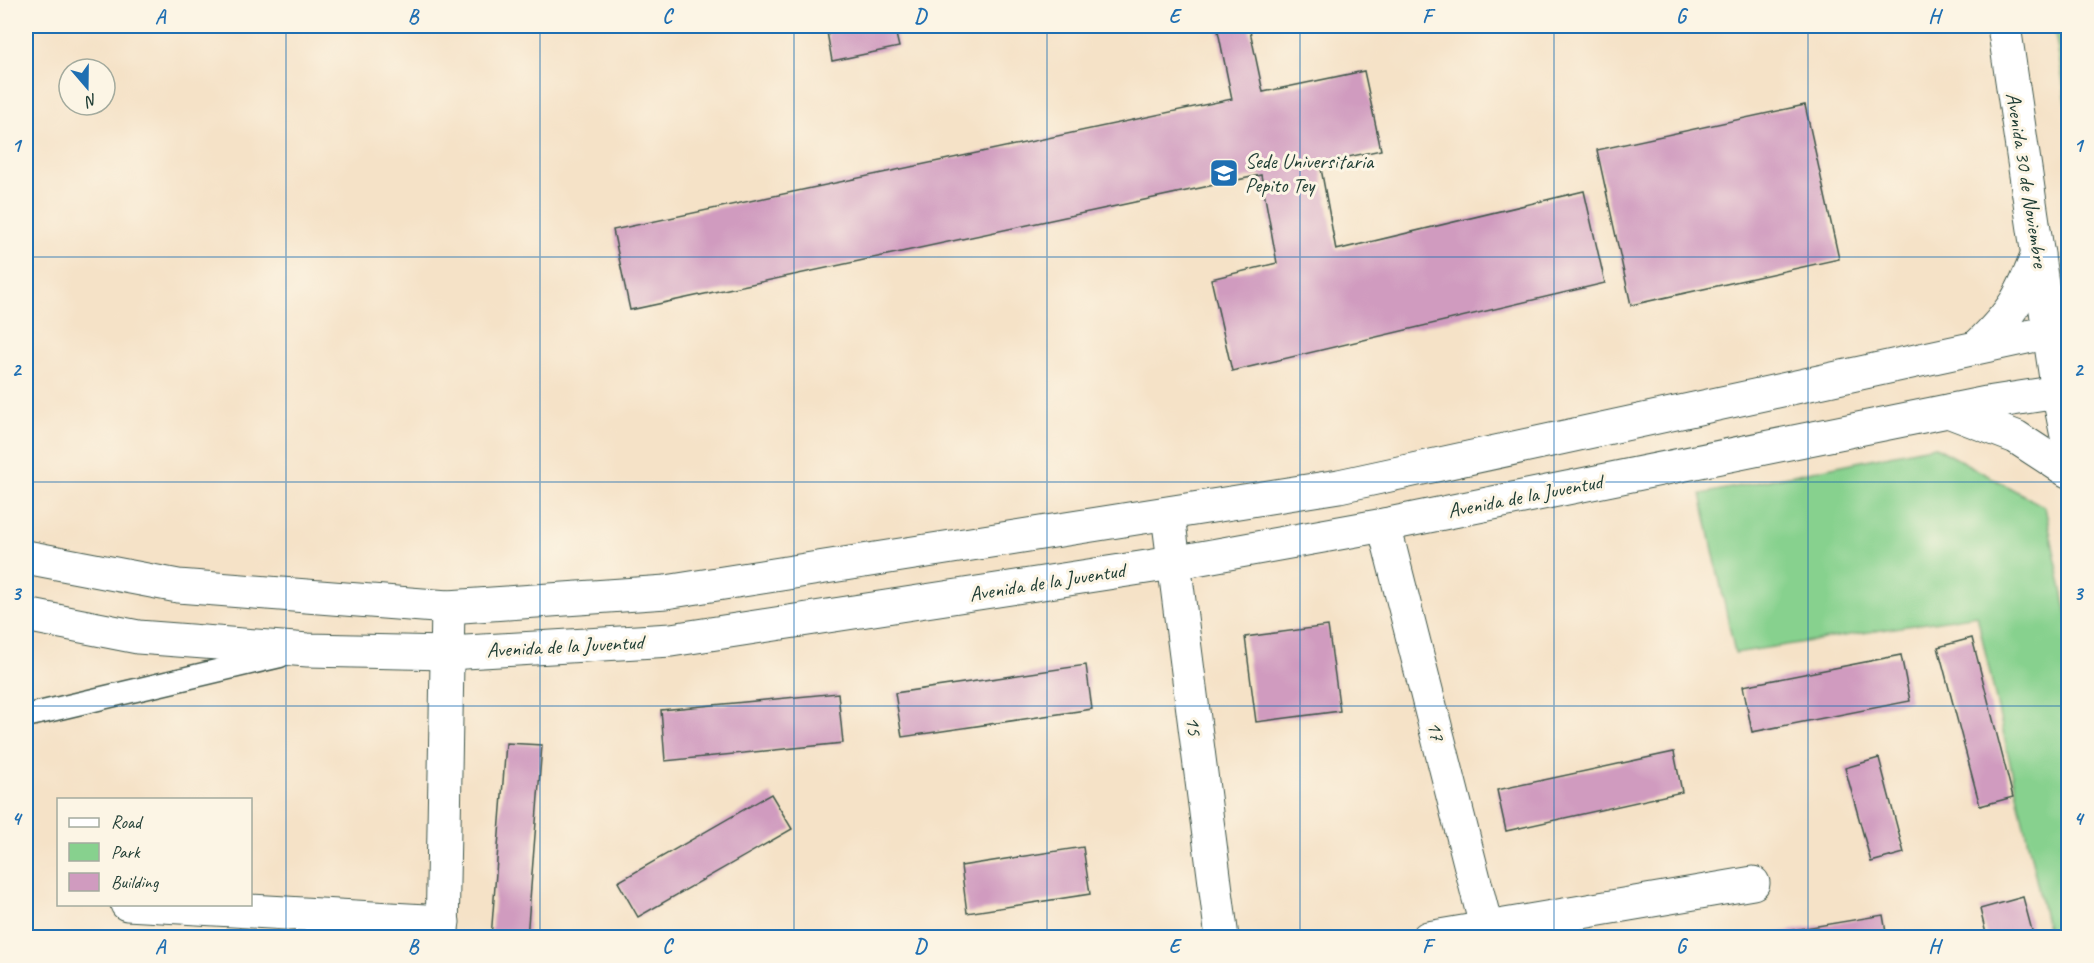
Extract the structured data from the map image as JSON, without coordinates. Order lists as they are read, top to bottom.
{
  "streets": {
    "main road": [
      "Avenida 30 de Noviembre",
      "Avenida de la Juventud",
      "15",
      "17"
    ]
  },
  "crossings": [
    ["Avenida 30 de Noviembre", "Avenida de la Juventud"],
    ["Avenida de la Juventud", "15"],
    ["Avenida de la Juventud", "17"]
  ],
  "places": {
    "school or university": ["Sede Universitaria Pepito Tey"]
  },
  "legend": ["Road", "Park", "Building"],
  "north": "bottom",
  "grid": {
    "columns": [
      "A",
      "B",
      "C",
      "D",
      "E",
      "F",
      "G",
      "H"
    ],
    "rows": [
      "1",
      "2",
      "3",
      "4"
    ]
  }
}
